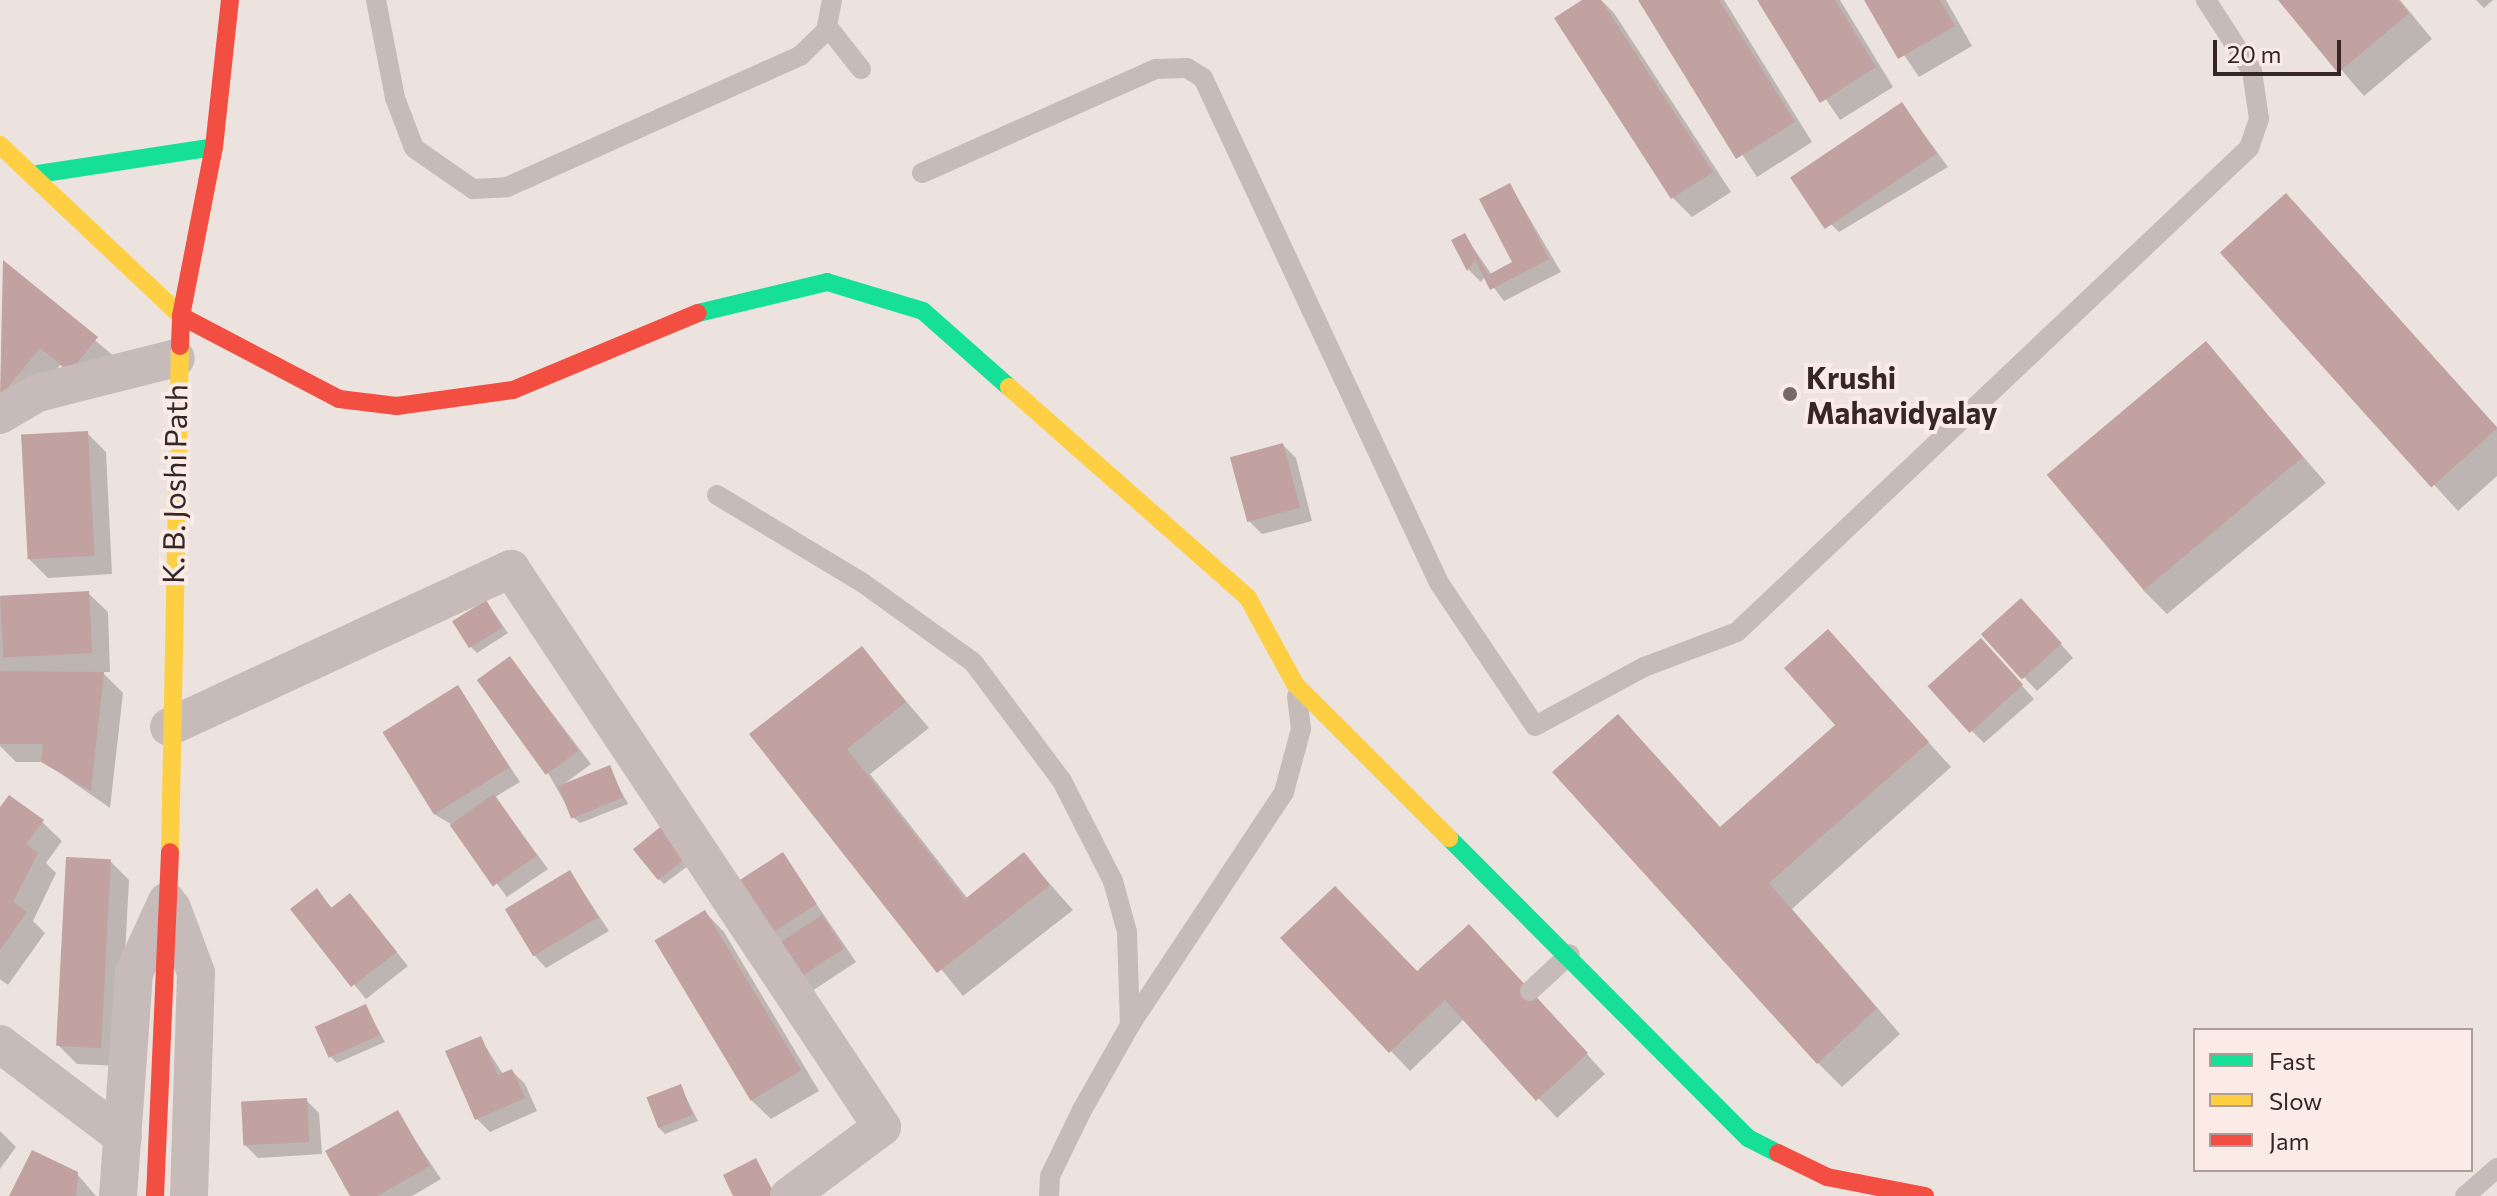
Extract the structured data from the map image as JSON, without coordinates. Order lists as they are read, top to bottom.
{
  "streets": {
    "main road": ["K. B. Joshi Path"]
  },
  "places": ["Krushi Mahavidyalay"],
  "legend": ["Fast", "Slow", "Jam"],
  "scale_bar": "20 m"
}
